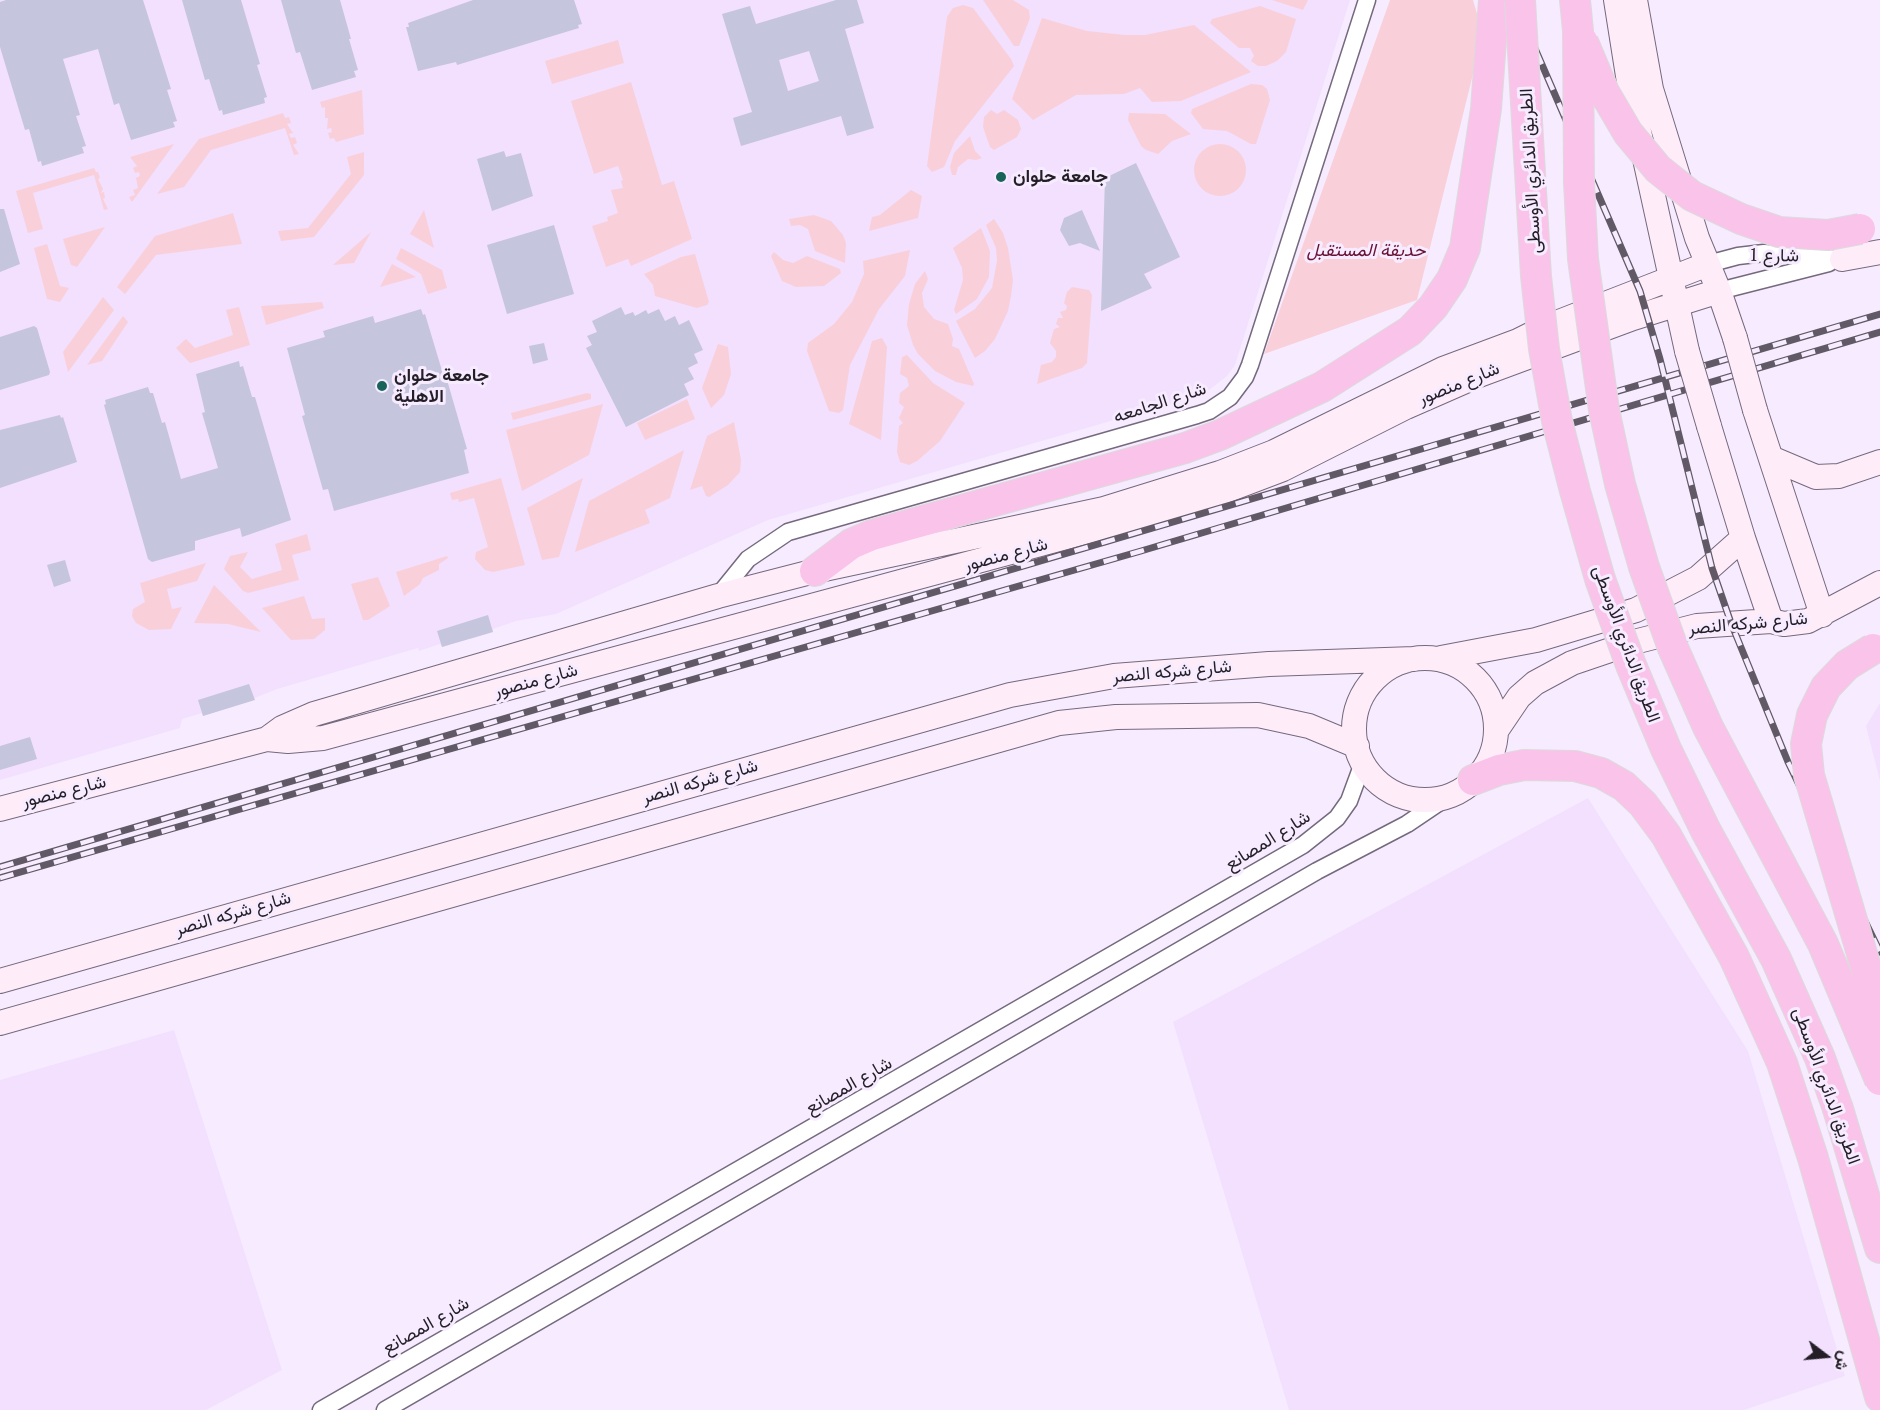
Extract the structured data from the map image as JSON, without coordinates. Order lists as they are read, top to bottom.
{
  "streets": {
    "highway": ["الطريق الدائري الأوسطى"],
    "street": [
      "شارع 1",
      "شارع منصور",
      "شارع الجامعه",
      "شارع شركه النصر",
      "شارع المصانع"
    ]
  },
  "crossings": [
    ["شارع 1", "شارع منصور"],
    ["شارع منصور", "شارع الجامعه"],
    ["شارع شركه النصر", "شارع المصانع"]
  ],
  "parks": ["حديقة المستقبل"],
  "places": ["جامعة حلوان", "جامعة حلوان الاهلية"],
  "north": "right"
}
